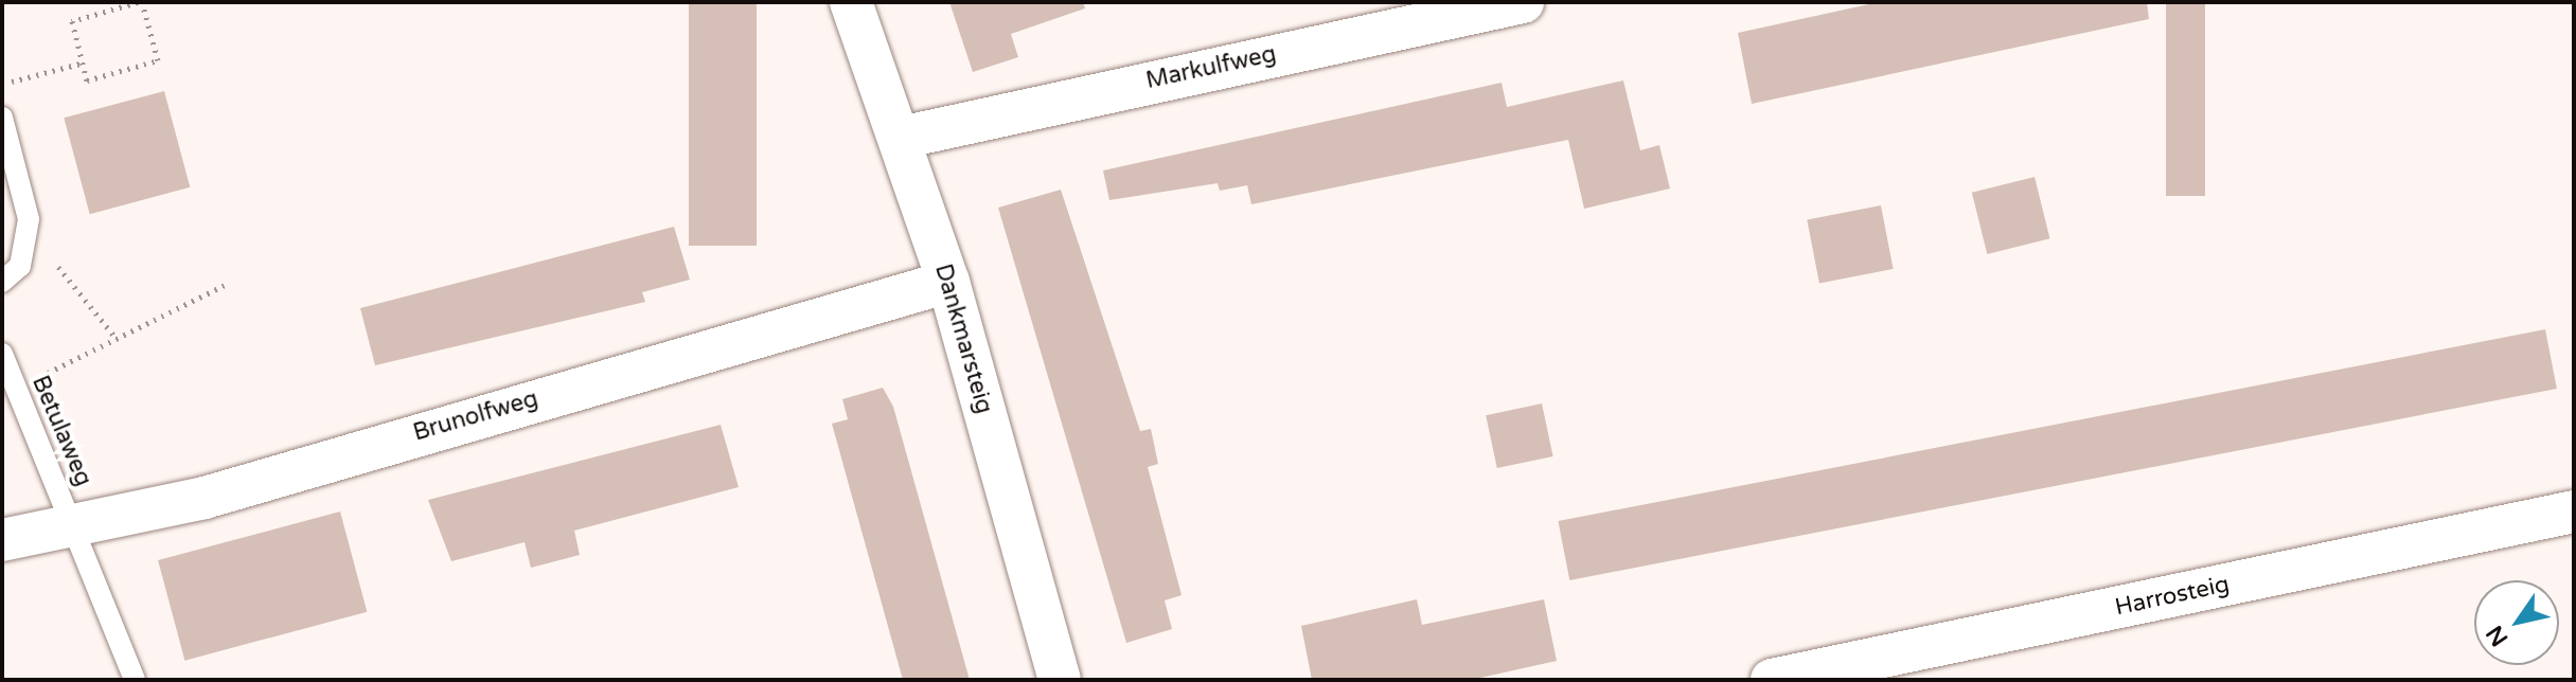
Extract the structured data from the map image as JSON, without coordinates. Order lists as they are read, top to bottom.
{
  "streets": {
    "street": [
      "Markulfweg",
      "Dankmarsteig",
      "Brunolfweg",
      "Harrosteig"
    ],
    "lane": ["Betulaweg"]
  },
  "crossings": [
    ["Markulfweg", "Dankmarsteig"],
    ["Dankmarsteig", "Brunolfweg"],
    ["Brunolfweg", "Betulaweg"]
  ],
  "north": "bottom left"
}
